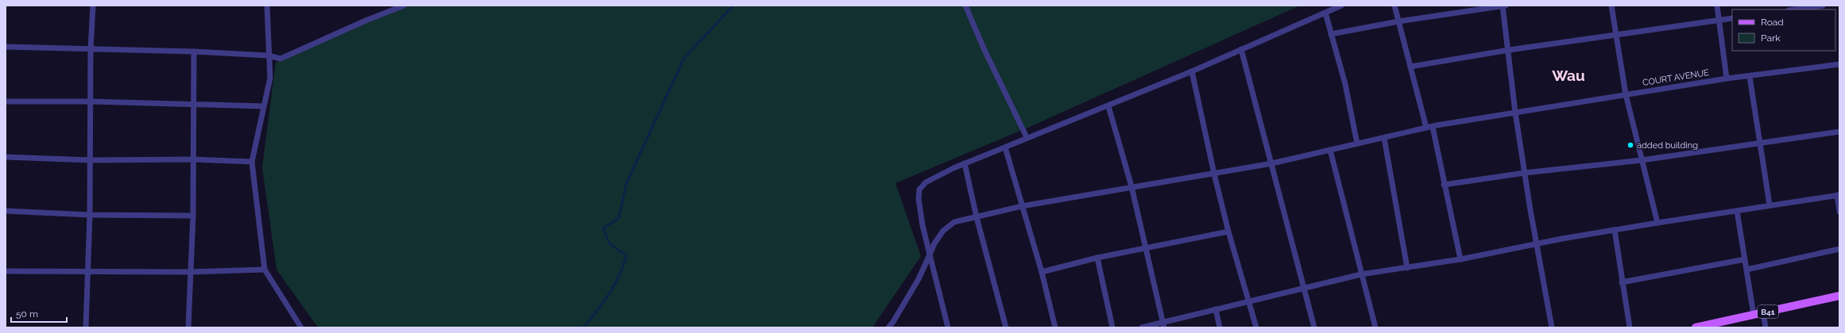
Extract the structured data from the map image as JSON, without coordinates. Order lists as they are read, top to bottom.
{
  "streets": {
    "main road": ["B41"],
    "street": ["COURT AVENUE"]
  },
  "districts": ["Wau"],
  "places": ["added building"],
  "legend": ["Road", "Park"],
  "scale_bar": "50 m"
}
